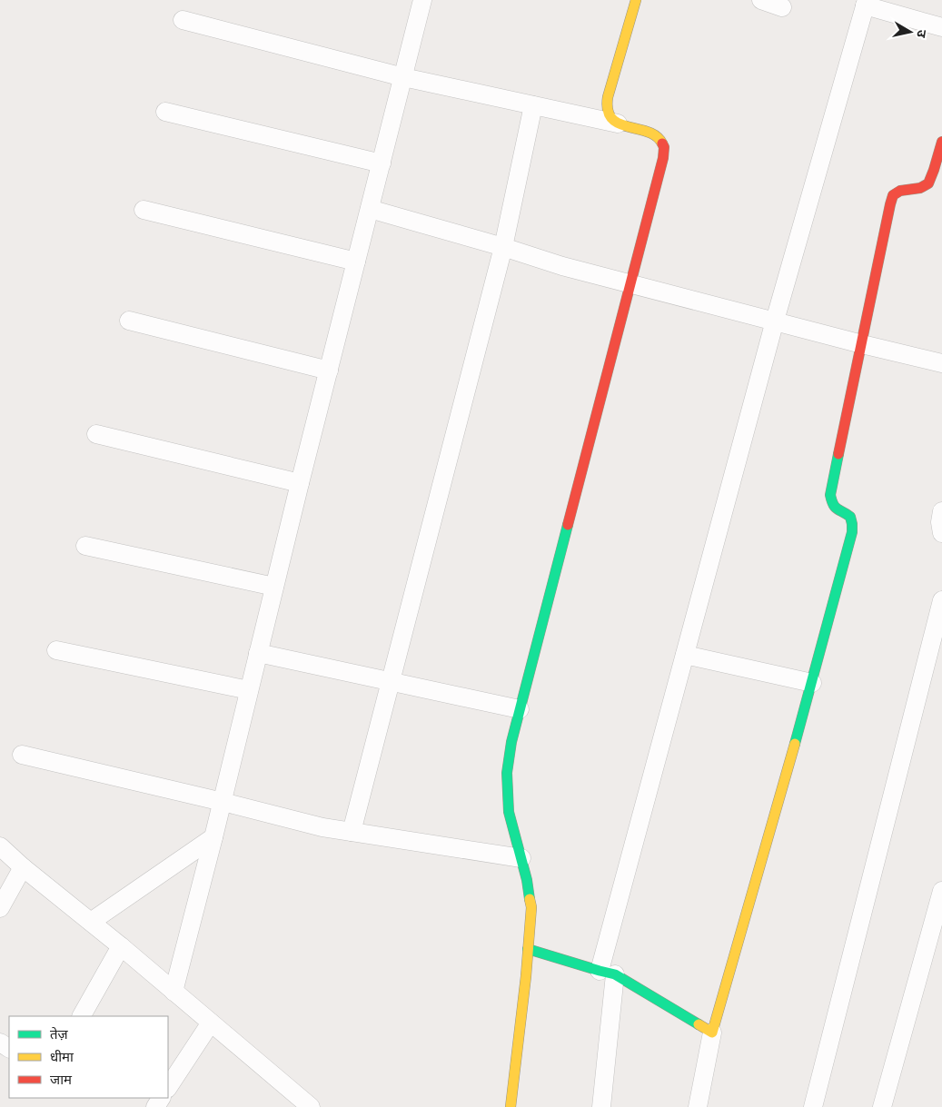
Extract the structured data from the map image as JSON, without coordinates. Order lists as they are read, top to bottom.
{
  "legend": ["तेज़", "धीमा", "जाम"],
  "north": "right"
}
